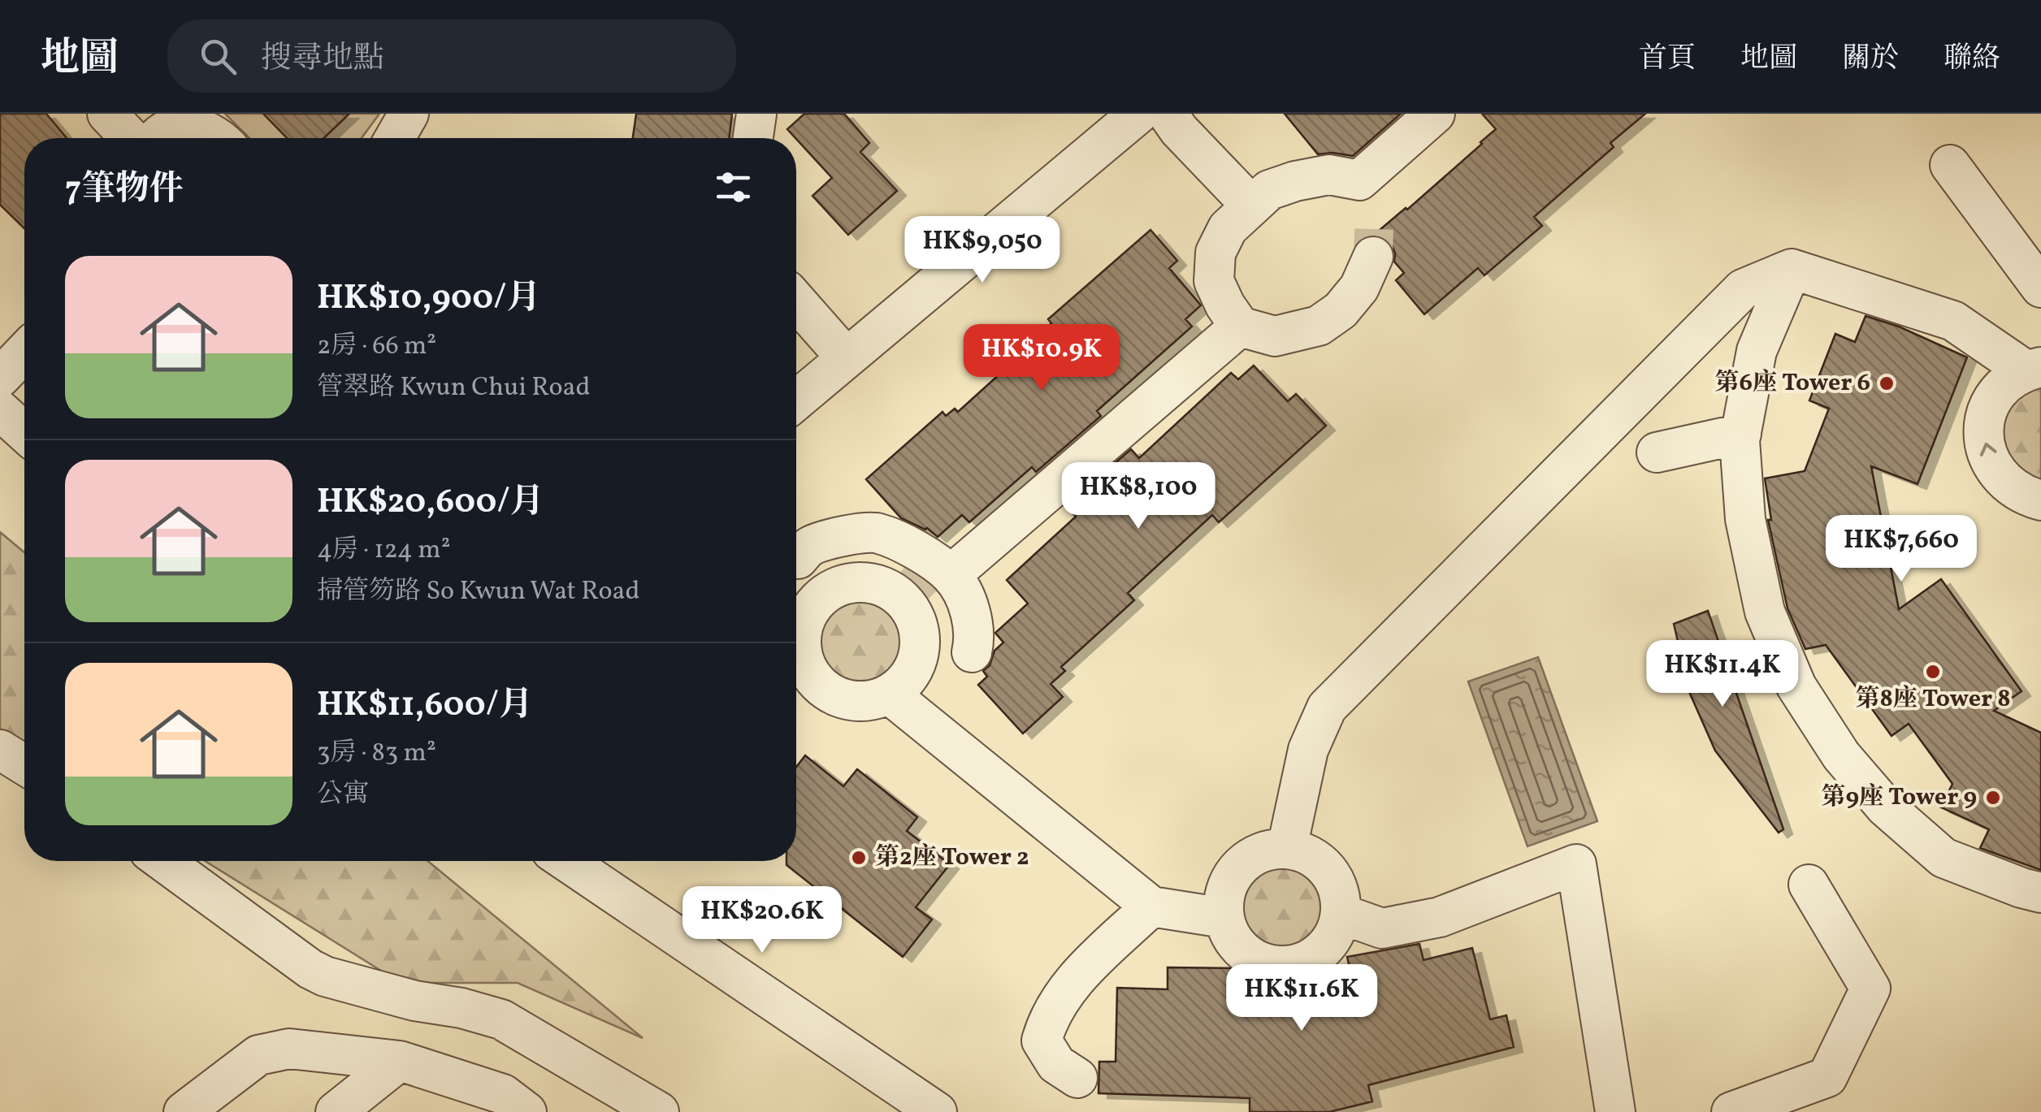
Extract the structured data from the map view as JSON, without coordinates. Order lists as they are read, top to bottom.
{
  "places": [
    "第6座 Tower 6",
    "第8座 Tower 8",
    "第9座 Tower 9",
    "第2座 Tower 2"
  ],
  "page": {
    "header": "地圖",
    "search": "搜尋地點",
    "nav": [
      "首頁",
      "地圖",
      "關於",
      "聯絡"
    ],
    "heading": "7筆物件",
    "price": [
      "HK$9,050",
      "HK$10.9K",
      "HK$8,100",
      "HK$7,660",
      "HK$11.4K",
      "HK$20.6K",
      "HK$11.6K"
    ],
    "list": [
      {
        "name": "HK$10,900/月",
        "note": "2房 · 66 m² · 管翠路 Kwun Chui Road"
      },
      {
        "name": "HK$20,600/月",
        "note": "4房 · 124 m² · 掃管笏路 So Kwun Wat Road"
      },
      {
        "name": "HK$11,600/月",
        "note": "3房 · 83 m² · 公寓"
      }
    ]
  }
}
